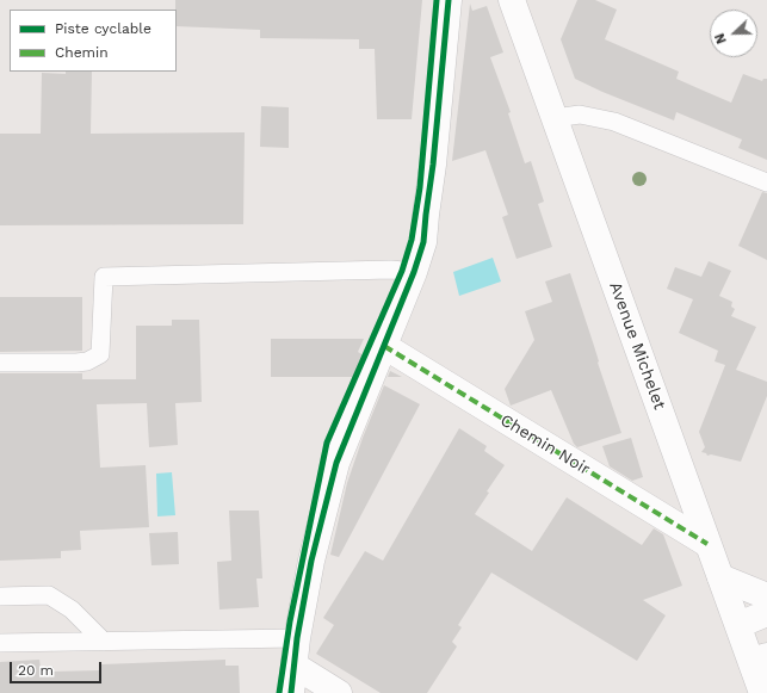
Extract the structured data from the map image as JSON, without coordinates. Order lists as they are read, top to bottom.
{
  "streets": {
    "street": ["Avenue Michelet", "Chemin Noir"]
  },
  "crossings": [
    ["Avenue Michelet", "Chemin Noir"]
  ],
  "legend": ["Piste cyclable", "Chemin"],
  "scale_bar": "20 m",
  "north": "left"
}
